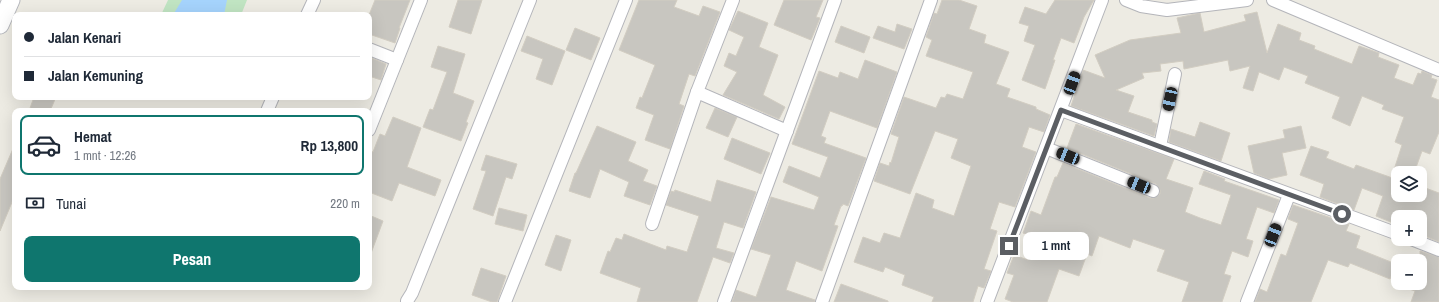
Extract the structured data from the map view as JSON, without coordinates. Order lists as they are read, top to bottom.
{
  "page": {
    "banner": ["Jalan Kenari", "Jalan Kemuning"],
    "list": [
      {
        "name": "Hemat",
        "note": "1 mnt · 12:26",
        "value": "Rp 13,800"
      }
    ],
    "map_buttons": ["+", "−"],
    "pay": ["Tunai", "220 m"],
    "buttons": "Pesan",
    "bubble": "1 mnt"
  }
}
